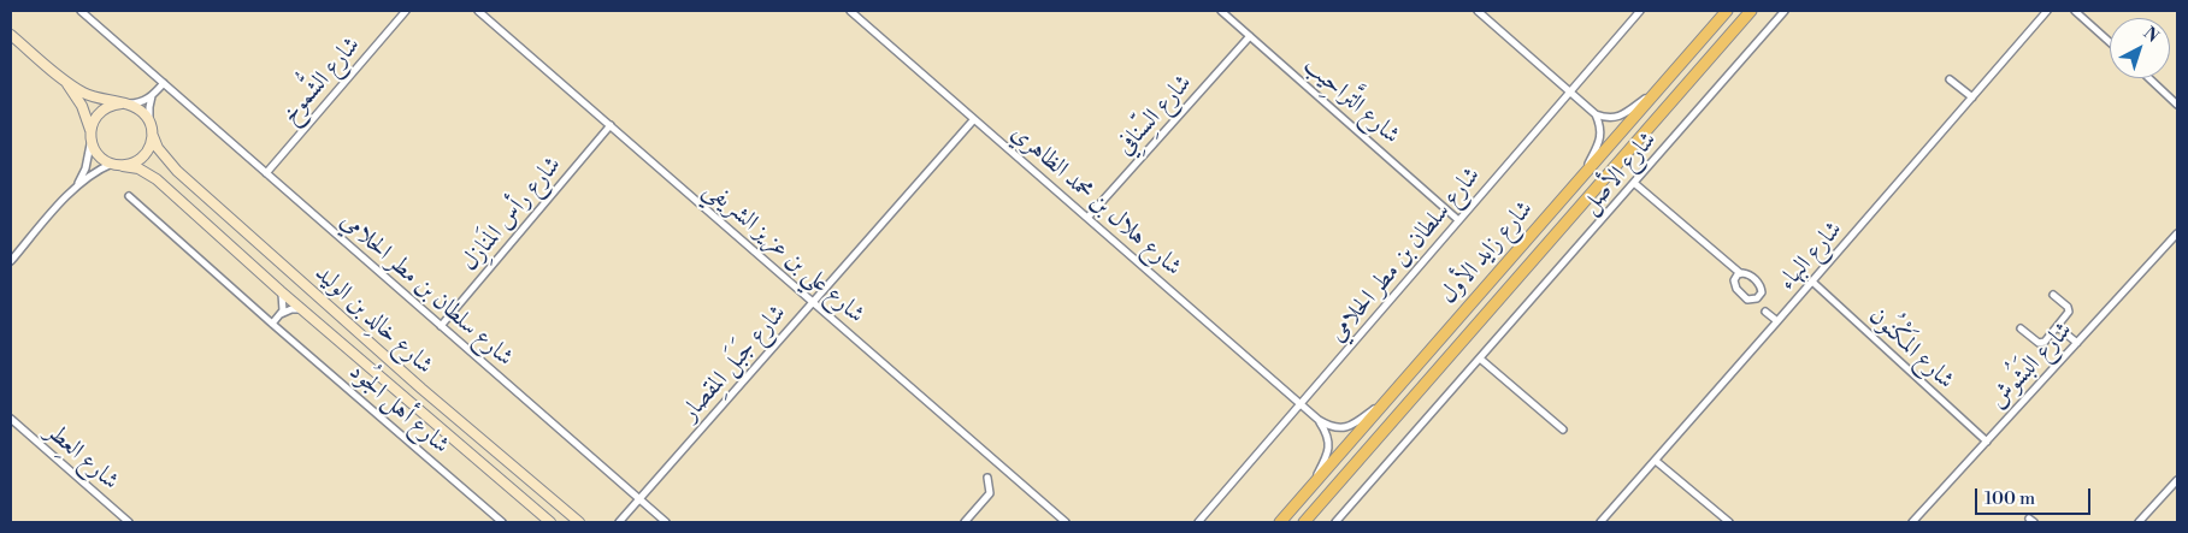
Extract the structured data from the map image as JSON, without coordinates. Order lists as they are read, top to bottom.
{
  "streets": {
    "main road": ["شارع زايد الأول"],
    "street": [
      "شارع الشُّموخ",
      "شارع التَّراحِيب",
      "شارع السِّنافِي",
      "شارع الأصل",
      "شارع هلال بن محمد الظاهري",
      "شارع رأس المَنازِل",
      "شارع علي بن عزيز الشريفي",
      "شارع سلطان بن مطر الحلامي",
      "شارع البهاء",
      "شارع خالِد بن الوليد",
      "شارع المَكْنُون",
      "شارع جَبَل المِقصار",
      "شارع البَشُوش",
      "شارع أهل الجُود",
      "شارع العِطر"
    ]
  },
  "crossings": [
    ["شارع الشُّموخ", "شارع سلطان بن مطر الحلامي"],
    ["شارع التَّراحِيب", "شارع السِّنافِي"],
    ["شارع التَّراحِيب", "شارع سلطان بن مطر الحلامي"],
    ["شارع السِّنافِي", "شارع هلال بن محمد الظاهري"],
    ["شارع هلال بن محمد الظاهري", "شارع زايد الأول"],
    ["شارع هلال بن محمد الظاهري", "شارع سلطان بن مطر الحلامي"],
    ["شارع هلال بن محمد الظاهري", "شارع جَبَل المِقصار"],
    ["شارع رأس المَنازِل", "شارع علي بن عزيز الشريفي"],
    ["شارع رأس المَنازِل", "شارع سلطان بن مطر الحلامي"],
    ["شارع علي بن عزيز الشريفي", "شارع جَبَل المِقصار"],
    ["شارع سلطان بن مطر الحلامي", "شارع جَبَل المِقصار"],
    ["شارع البهاء", "شارع المَكْنُون"],
    ["شارع المَكْنُون", "شارع البَشُوش"]
  ],
  "scale_bar": "100 m",
  "north": "top right"
}
